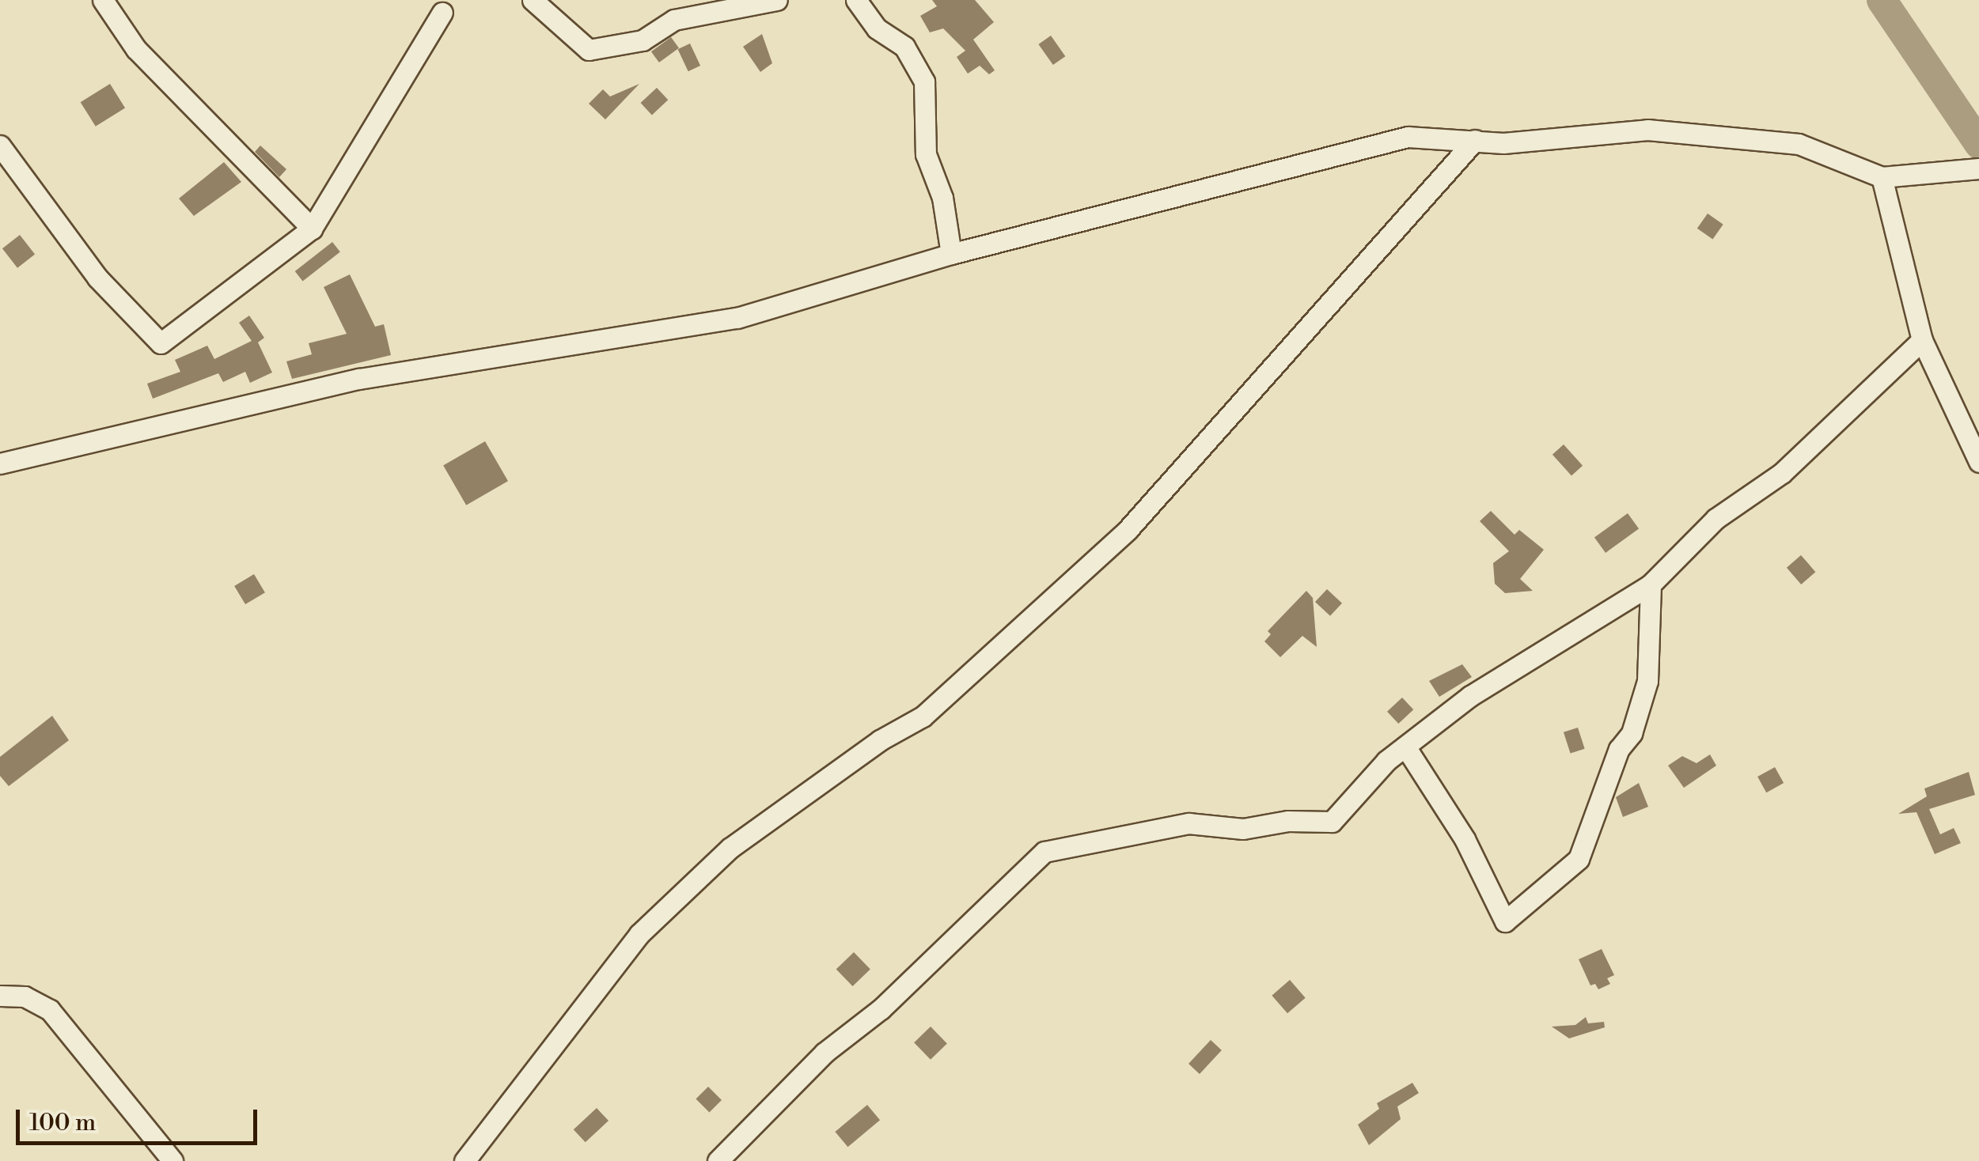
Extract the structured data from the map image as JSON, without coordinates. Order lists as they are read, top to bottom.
{
  "scale_bar": "100 m"
}
